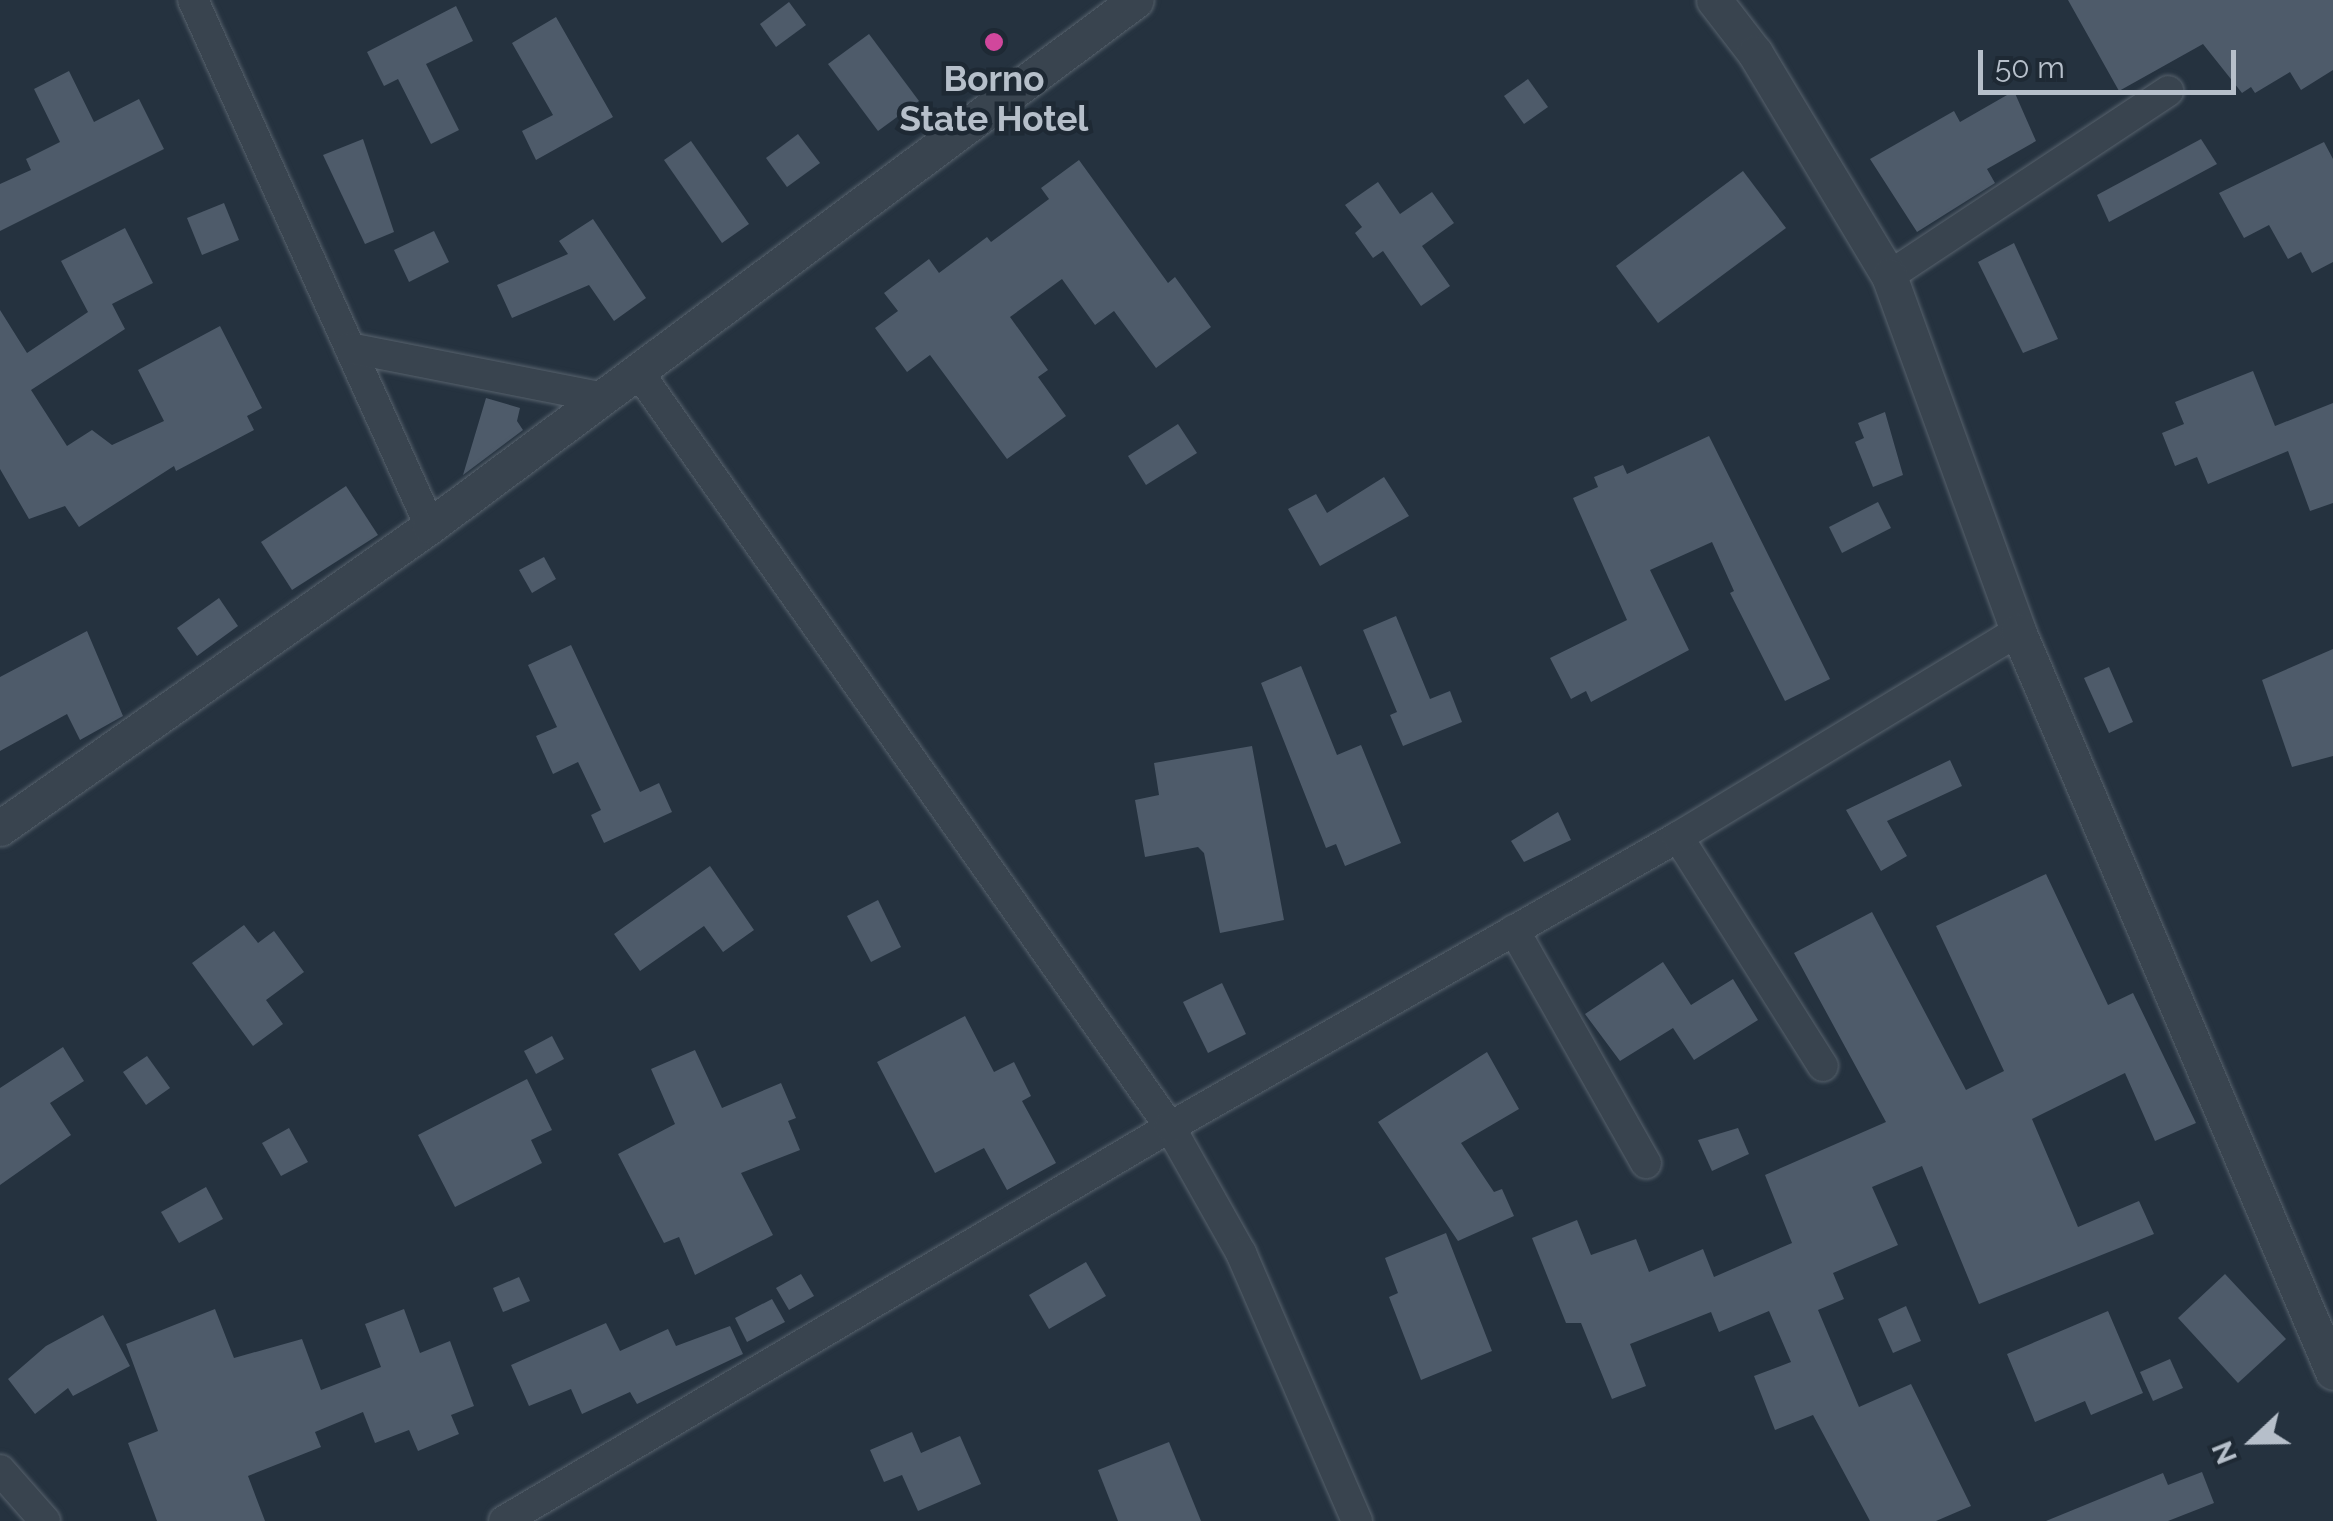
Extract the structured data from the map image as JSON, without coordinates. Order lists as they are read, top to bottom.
{
  "places": ["Borno State Hotel"],
  "scale_bar": "50 m",
  "north": "left"
}
